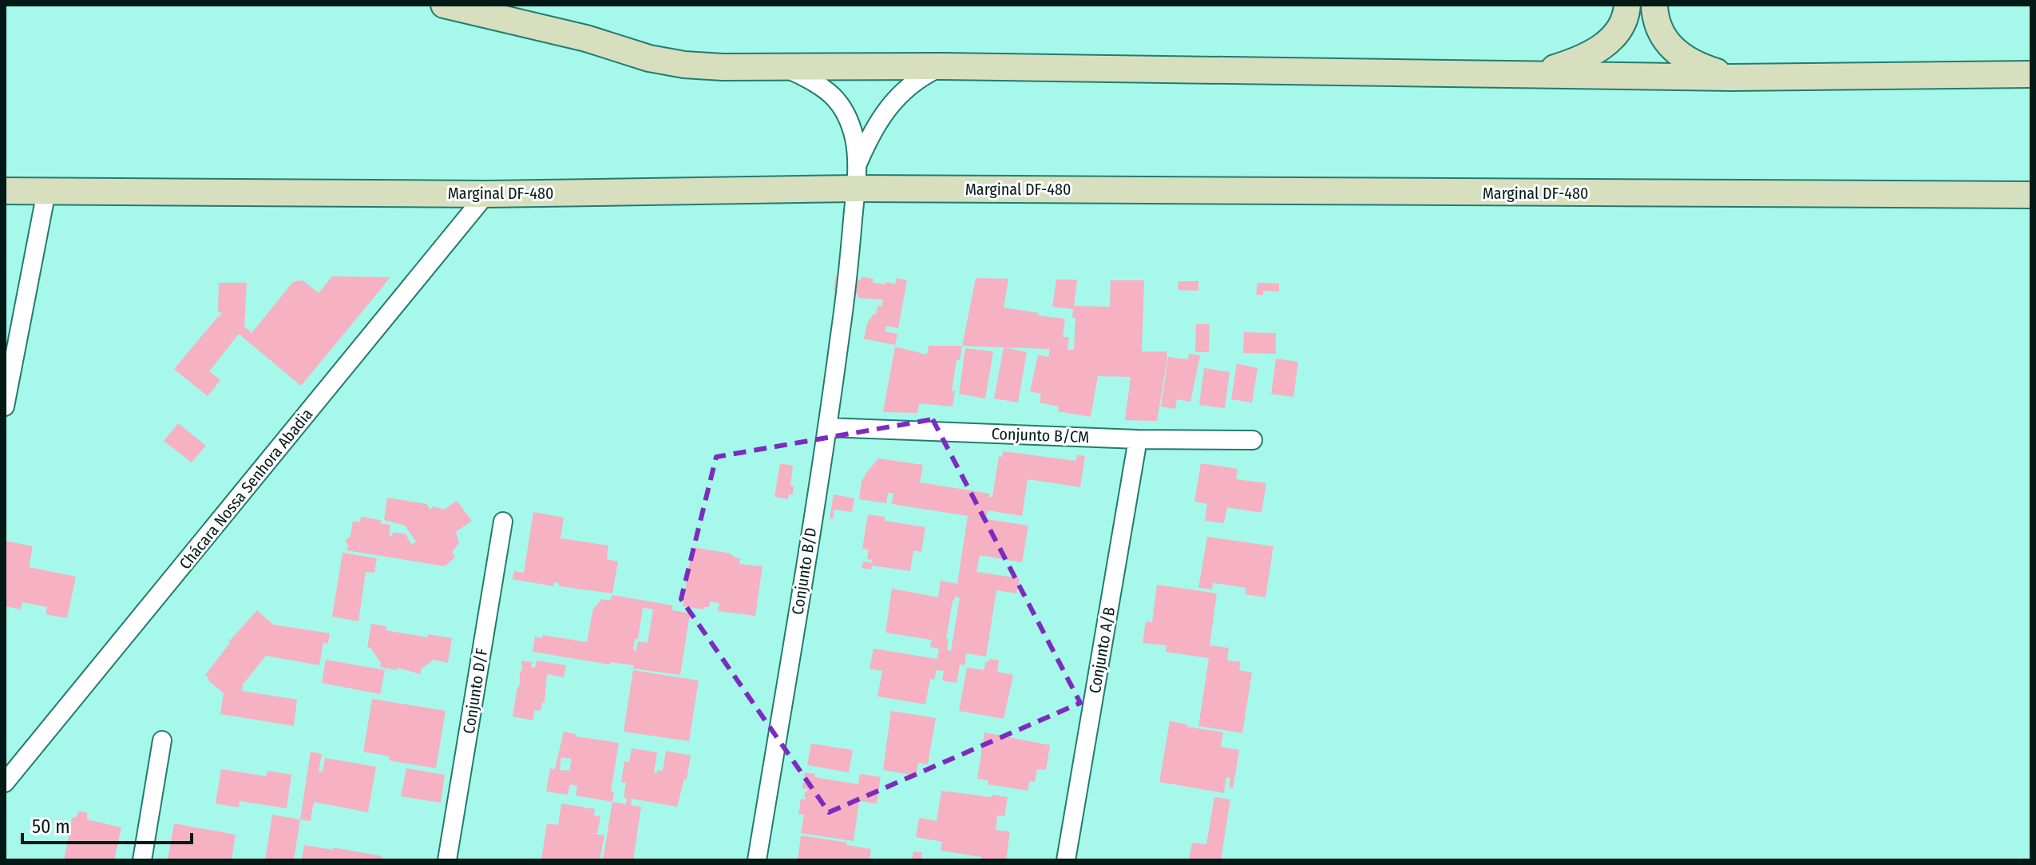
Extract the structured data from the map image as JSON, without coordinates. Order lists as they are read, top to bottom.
{
  "streets": {
    "street": [
      "Marginal DF-480",
      "Conjunto B/CM",
      "Chácara Nossa Senhora Abadia",
      "Conjunto B/D",
      "Conjunto A/B",
      "Conjunto D/F"
    ]
  },
  "crossings": [
    ["Marginal DF-480", "Chácara Nossa Senhora Abadia"],
    ["Marginal DF-480", "Conjunto B/D"],
    ["Conjunto B/CM", "Conjunto B/D"],
    ["Conjunto B/CM", "Conjunto A/B"]
  ],
  "scale_bar": "50 m"
}
